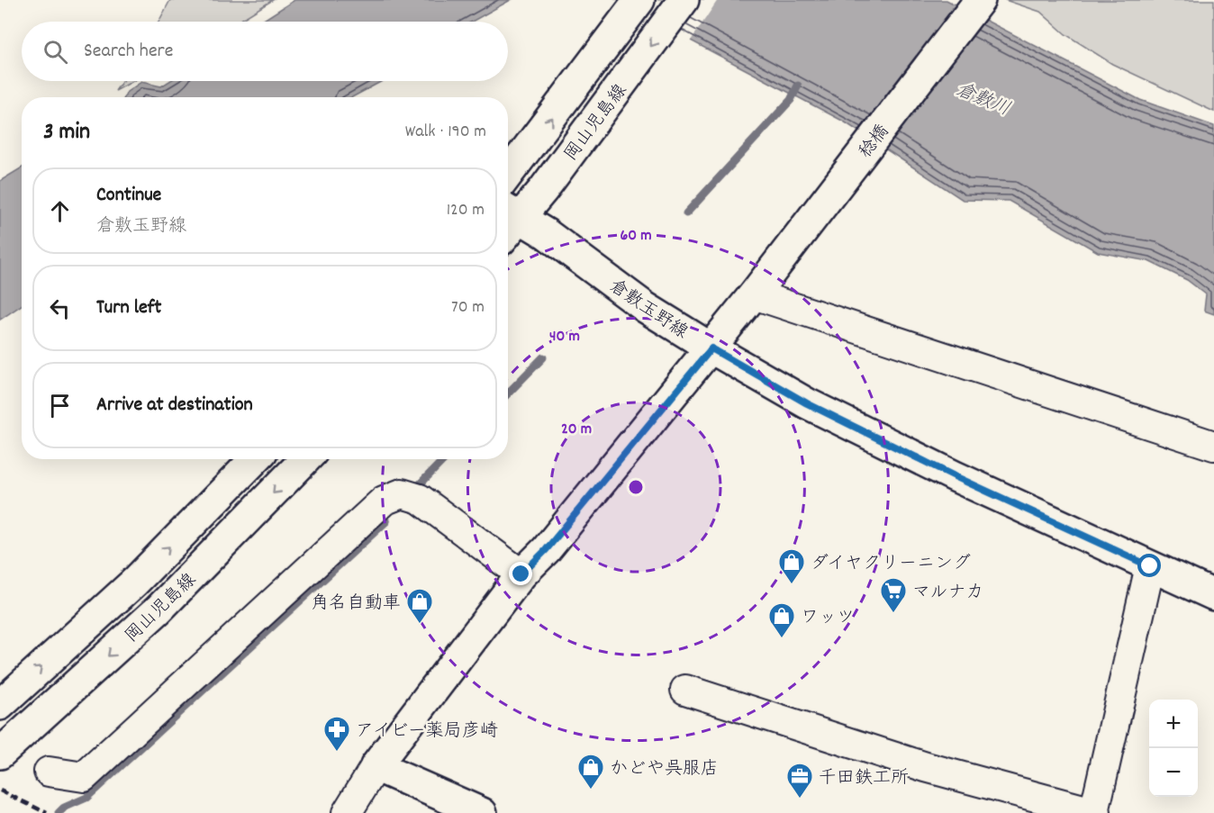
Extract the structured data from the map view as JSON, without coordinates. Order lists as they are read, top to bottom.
{
  "streets": {
    "main road": ["岡山児島線", "稔橋", "倉敷玉野線"]
  },
  "crossings": [
    ["岡山児島線", "倉敷玉野線"],
    ["稔橋", "倉敷玉野線"]
  ],
  "water": ["倉敷川"],
  "places": {
    "shop": [
      "ダイヤクリーニング",
      "角名自動車",
      "ワッツ",
      "かどや呉服店"
    ],
    "supermarket": ["マルナカ"],
    "pharmacy": ["アイビー薬局彦崎"],
    "office": ["千田鉄工所"]
  },
  "page": {
    "search": "Search here",
    "heading": ["3 min", "Walk · 190 m"],
    "list": [
      ["Continue", "倉敷玉野線", "120 m"],
      ["Turn left", "70 m"],
      "Arrive at destination"
    ],
    "map_buttons": ["+", "−"]
  },
  "rings": ["60 m", "40 m", "20 m"]
}
